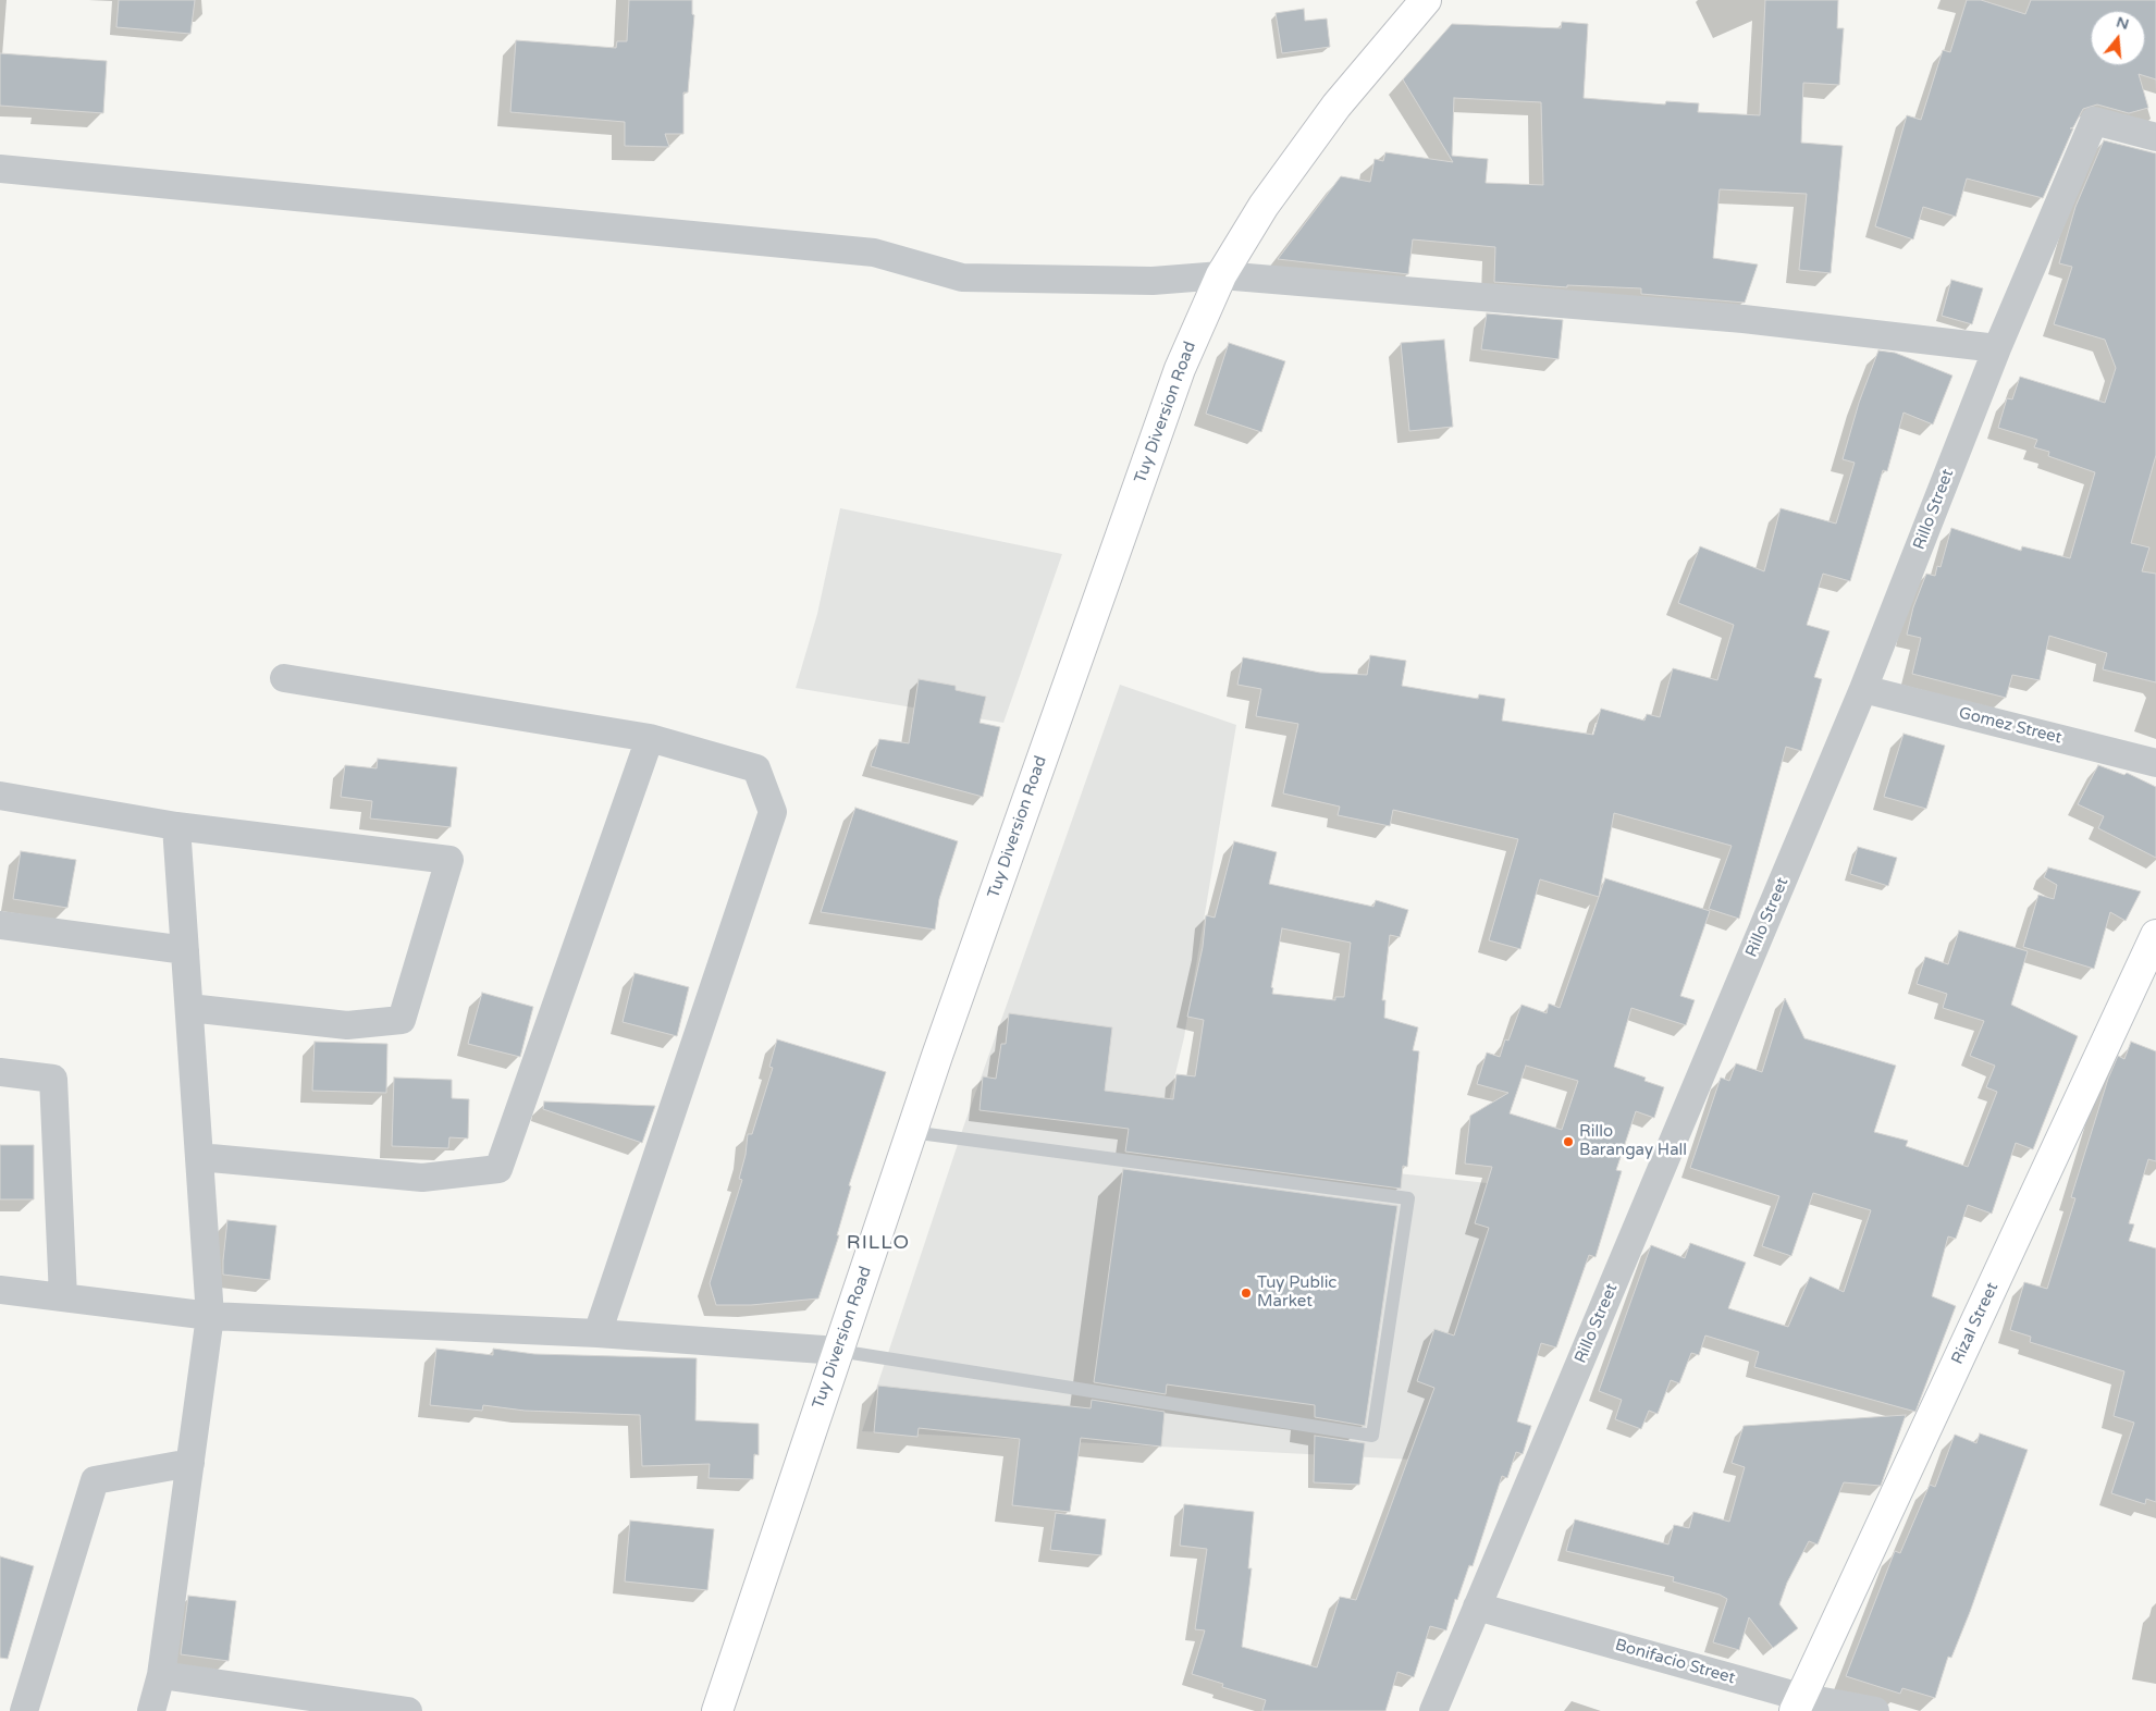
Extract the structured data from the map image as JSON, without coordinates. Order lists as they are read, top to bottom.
{
  "streets": {
    "main road": ["Tuy Diversion Road", "Rizal Street"],
    "street": ["Rillo Street", "Gomez Street", "Bonifacio Street"]
  },
  "crossings": [
    ["Rillo Street", "Gomez Street"],
    ["Rillo Street", "Bonifacio Street"],
    ["Rizal Street", "Bonifacio Street"]
  ],
  "districts": ["RILLO"],
  "places": ["Rillo Barangay Hall", "Tuy Public Market"],
  "north": "top"
}
